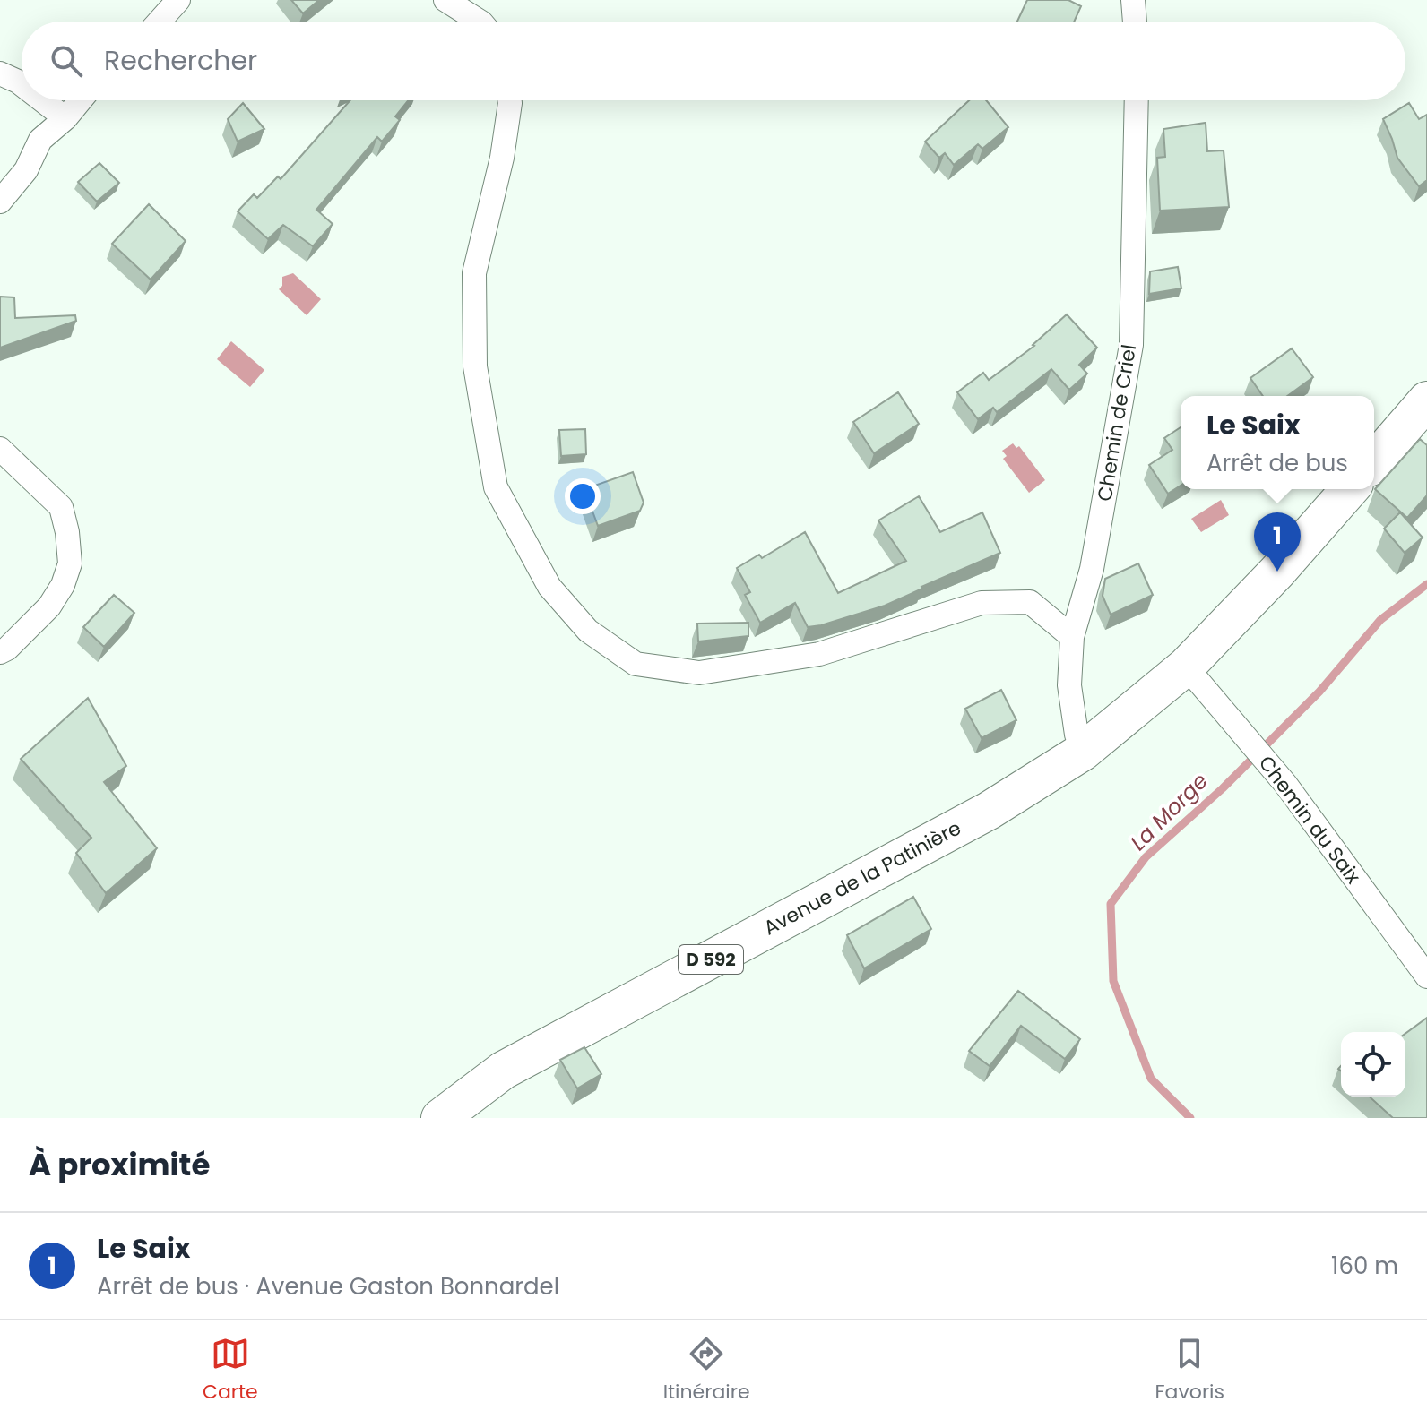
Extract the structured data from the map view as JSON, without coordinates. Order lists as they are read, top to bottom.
{
  "streets": {
    "main road": ["Avenue de la Patinière", "D 592"],
    "street": ["Chemin de Criel", "Chemin du Saix"]
  },
  "crossings": [
    ["Chemin de Criel", "Avenue de la Patinière"],
    ["Chemin de Criel", "D 592"],
    ["Chemin du Saix", "D 592"],
    ["Avenue de la Patinière", "D 592"]
  ],
  "water": ["La Morge"],
  "page": {
    "search": "Rechercher",
    "popup": ["Le Saix", "Arrêt de bus"],
    "pins": "1",
    "heading": "À proximité",
    "list": [
      {
        "mark": "1",
        "name": "Le Saix",
        "note": "Arrêt de bus · Avenue Gaston Bonnardel",
        "value": "160 m"
      }
    ],
    "nav": ["Carte", "Itinéraire", "Favoris"]
  }
}
